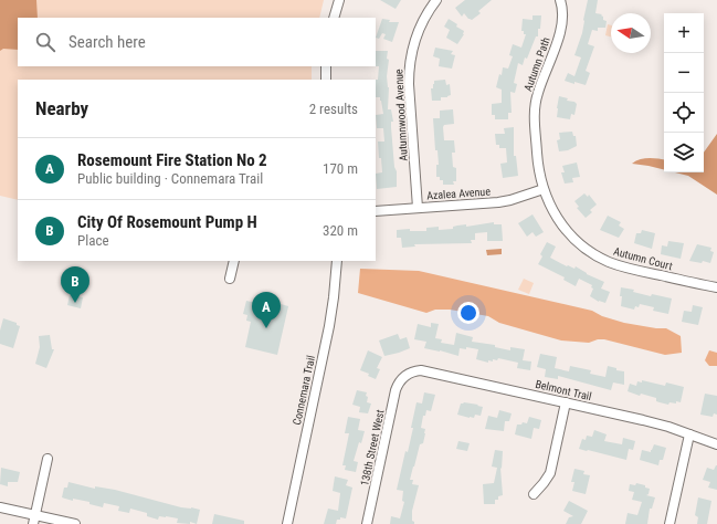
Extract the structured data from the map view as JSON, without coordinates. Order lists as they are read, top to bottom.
{
  "streets": {
    "street": [
      "Autumn Path",
      "Autumnwood Avenue",
      "Azalea Avenue",
      "Autumn Court",
      "Connemara Trail",
      "Belmont Trail",
      "138th Street West"
    ]
  },
  "crossings": [
    ["Autumn Path", "Azalea Avenue"],
    ["Autumn Path", "Autumn Court"],
    ["Autumnwood Avenue", "Azalea Avenue"],
    ["Azalea Avenue", "Autumn Court"],
    ["Belmont Trail", "138th Street West"]
  ],
  "north": "left",
  "page": {
    "map_buttons": ["+", "−"],
    "search": "Search here",
    "heading": ["Nearby", "2 results"],
    "list": [
      {
        "mark": "A",
        "name": "Rosemount Fire Station No 2",
        "note": "Public building · Connemara Trail",
        "value": "170 m"
      },
      {
        "mark": "B",
        "name": "City Of Rosemount Pump H",
        "note": "Place",
        "value": "320 m"
      }
    ],
    "pins": ["B", "A"]
  }
}
